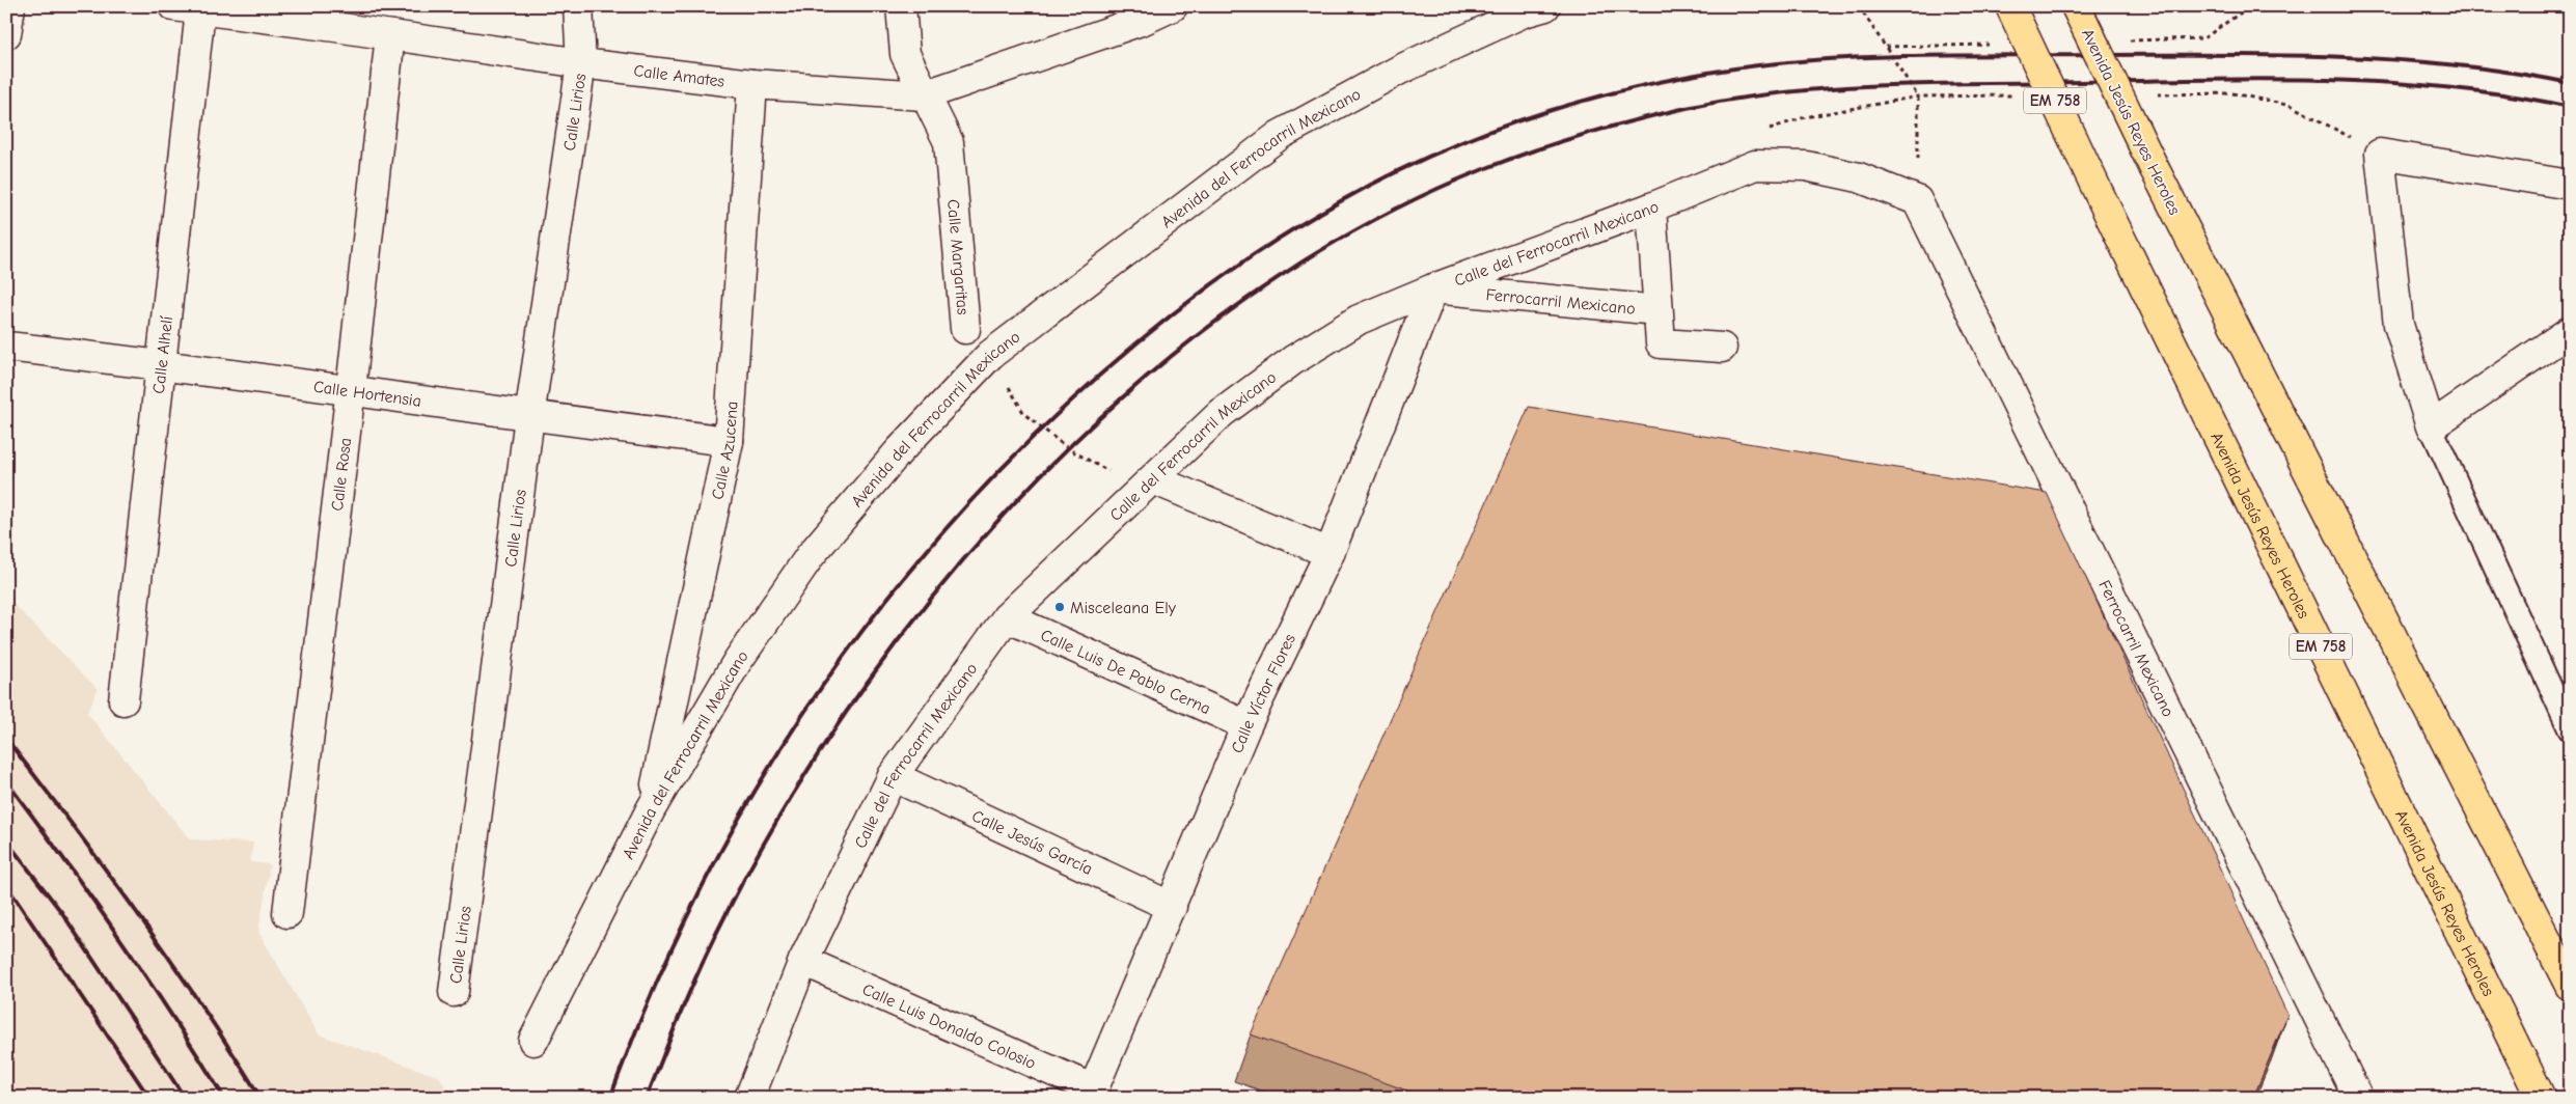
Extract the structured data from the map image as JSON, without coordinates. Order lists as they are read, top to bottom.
{
  "streets": {
    "highway": ["EM 758", "Avenida Jesús Reyes Heroles"],
    "street": [
      "Calle Amates",
      "Calle Lirios",
      "Avenida del Ferrocarril Mexicano",
      "Calle del Ferrocarril Mexicano",
      "Calle Margaritas",
      "Ferrocarril Mexicano",
      "Calle Alhelí",
      "Calle Hortensia",
      "Calle Azucena",
      "Calle Rosa",
      "Calle Luis De Pablo Cerna",
      "Calle Víctor Flores",
      "Calle Jesús García",
      "Calle Luis Donaldo Colosio"
    ]
  },
  "crossings": [
    ["Calle Amates", "Calle Lirios"],
    ["Calle Amates", "Calle Margaritas"],
    ["Calle Amates", "Calle Alhelí"],
    ["Calle Amates", "Calle Azucena"],
    ["Calle Amates", "Calle Rosa"],
    ["Calle Lirios", "Calle Hortensia"],
    ["Avenida del Ferrocarril Mexicano", "Calle Azucena"],
    ["Calle del Ferrocarril Mexicano", "Ferrocarril Mexicano"],
    ["Calle del Ferrocarril Mexicano", "Calle Luis De Pablo Cerna"],
    ["Calle del Ferrocarril Mexicano", "Calle Víctor Flores"],
    ["Calle del Ferrocarril Mexicano", "Calle Jesús García"],
    ["Calle del Ferrocarril Mexicano", "Calle Luis Donaldo Colosio"],
    ["Ferrocarril Mexicano", "Calle Víctor Flores"],
    ["Calle Alhelí", "Calle Hortensia"],
    ["Calle Hortensia", "Calle Azucena"],
    ["Calle Hortensia", "Calle Rosa"],
    ["Calle Luis De Pablo Cerna", "Calle Víctor Flores"],
    ["Calle Víctor Flores", "Calle Jesús García"],
    ["Calle Víctor Flores", "Calle Luis Donaldo Colosio"]
  ],
  "places": ["Misceleana Ely"]
}
